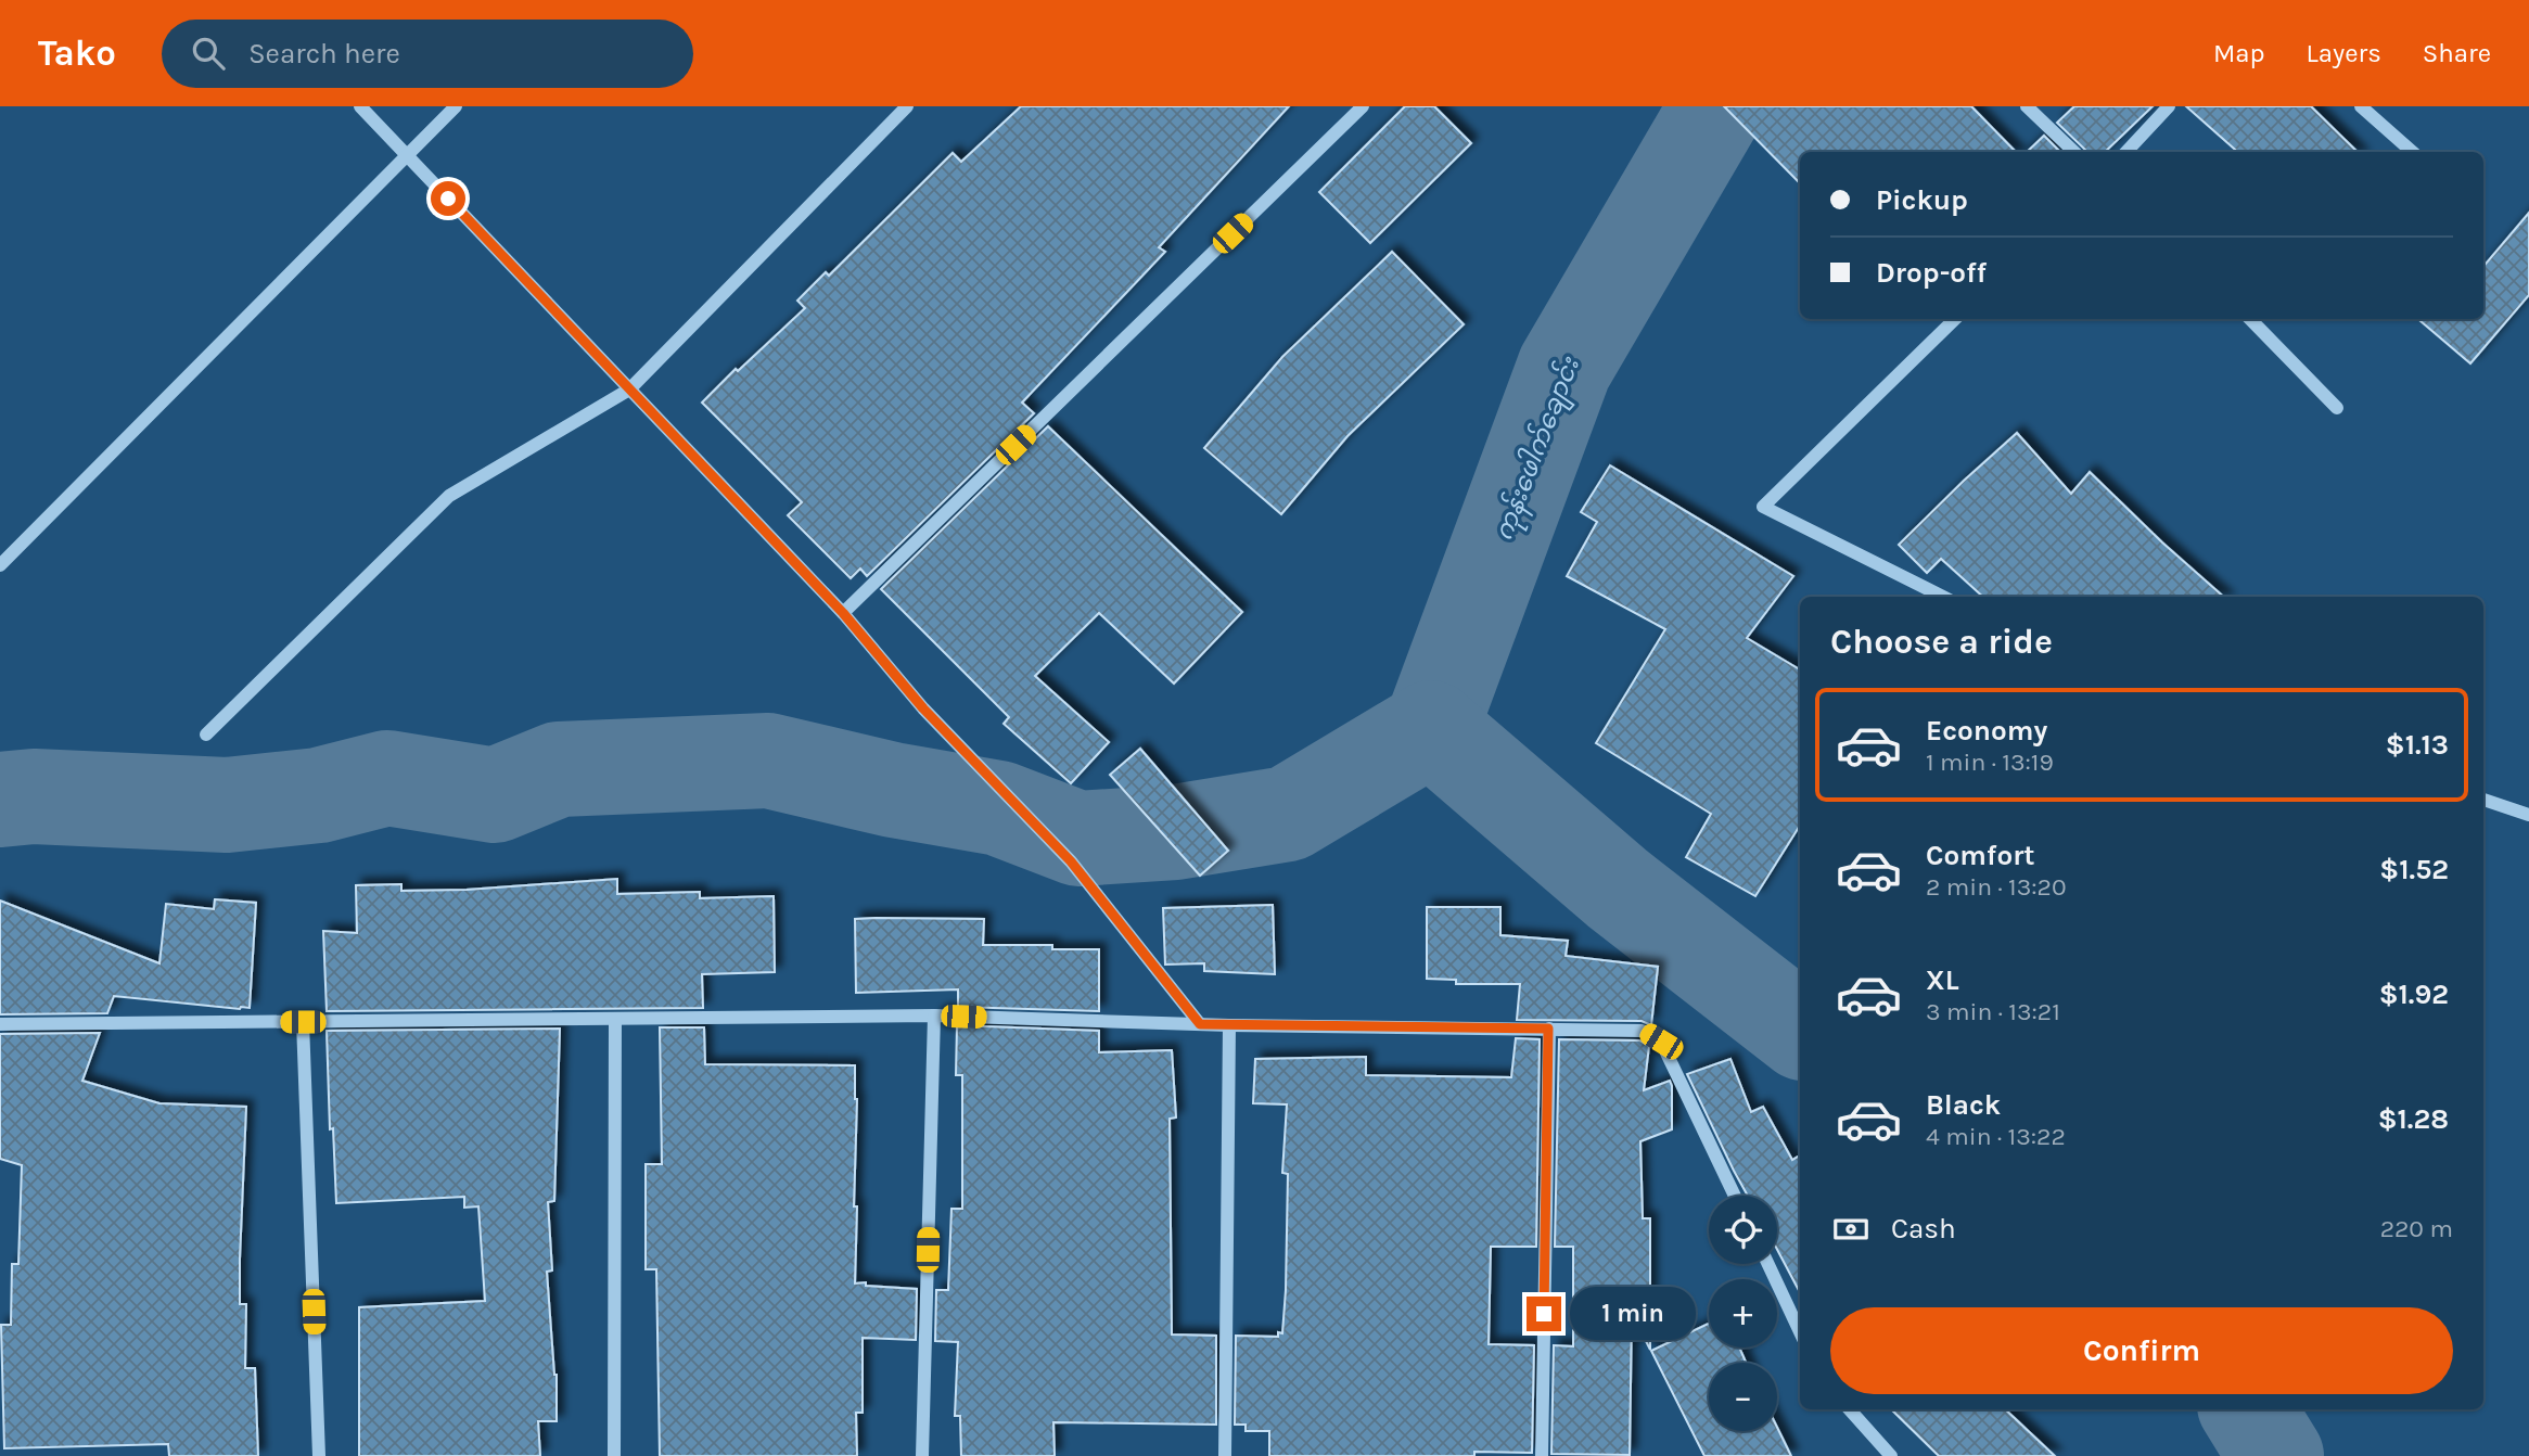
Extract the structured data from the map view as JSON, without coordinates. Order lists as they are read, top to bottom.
{
  "water": ["ကုန်းဖေါက်ချောင်း"],
  "page": {
    "header": "Tako",
    "search": "Search here",
    "nav": ["Map", "Layers", "Share"],
    "banner": ["Pickup", "Drop-off"],
    "heading": "Choose a ride",
    "list": [
      {
        "name": "Economy",
        "note": "1 min · 13:19",
        "value": "$1.13"
      },
      {
        "name": "Comfort",
        "note": "2 min · 13:20",
        "value": "$1.52"
      },
      {
        "name": "XL",
        "note": "3 min · 13:21",
        "value": "$1.92"
      },
      {
        "name": "Black",
        "note": "4 min · 13:22",
        "value": "$1.28"
      }
    ],
    "pay": ["Cash", "220 m"],
    "map_buttons": ["+", "−"],
    "bubble": "1 min",
    "buttons": "Confirm"
  }
}
